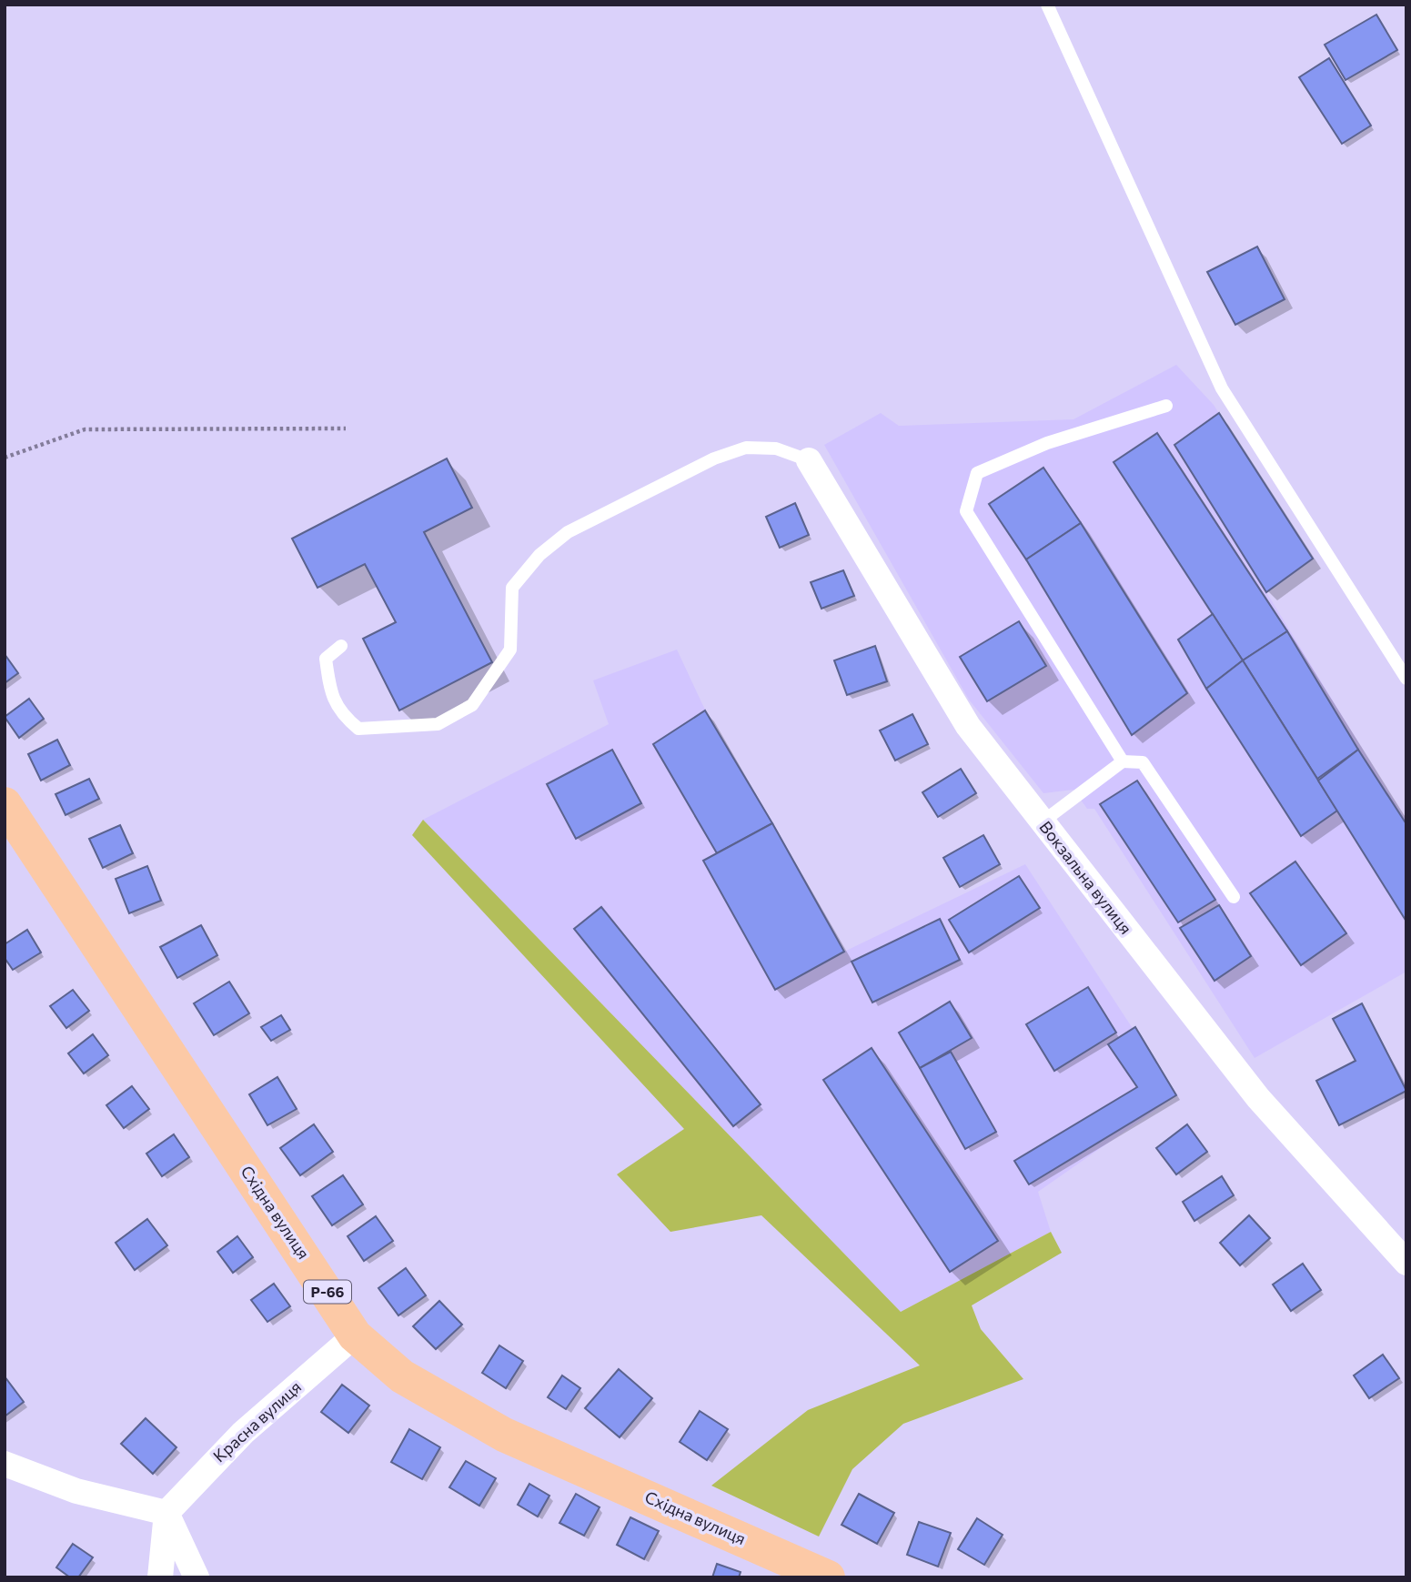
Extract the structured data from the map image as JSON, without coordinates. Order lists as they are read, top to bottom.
{
  "streets": {
    "main road": ["Східна вулиця", "Р-66"],
    "street": ["Вокзальна вулиця", "Красна вулиця"]
  },
  "crossings": [
    ["Східна вулиця", "Красна вулиця"]
  ]
}
